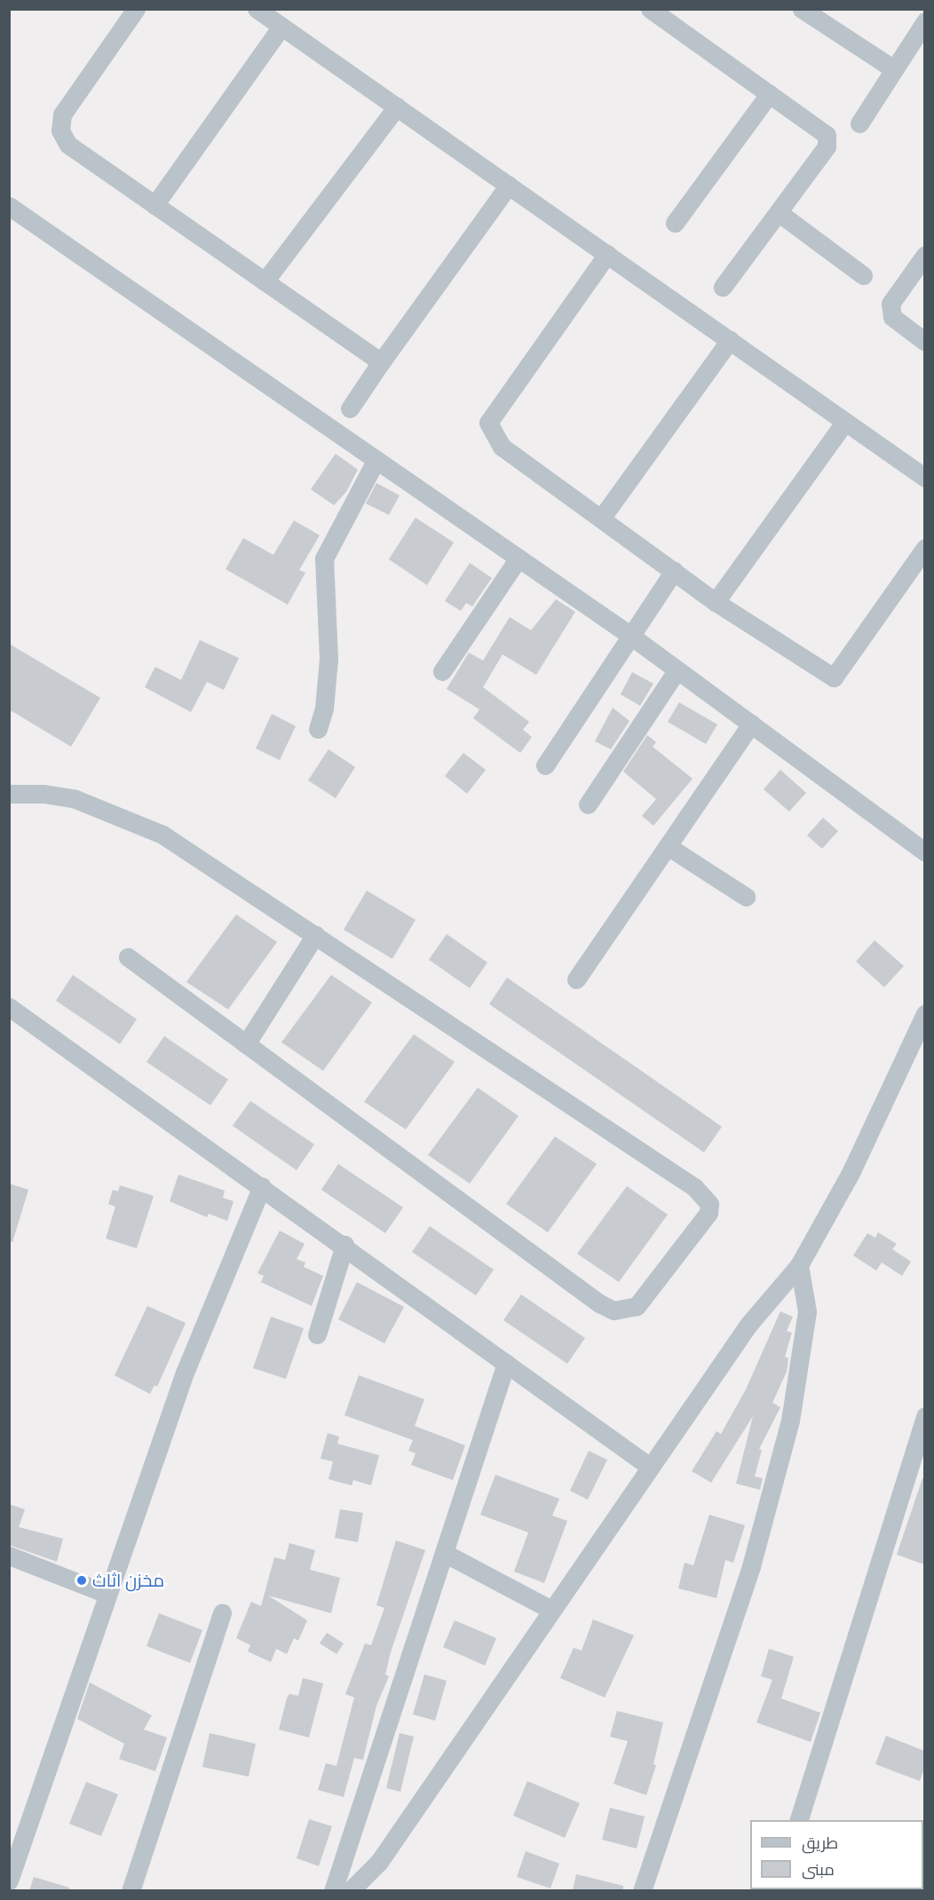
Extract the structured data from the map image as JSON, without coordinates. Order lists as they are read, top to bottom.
{
  "places": ["مخزن اثاث"],
  "legend": ["طريق", "مبنى"]
}
